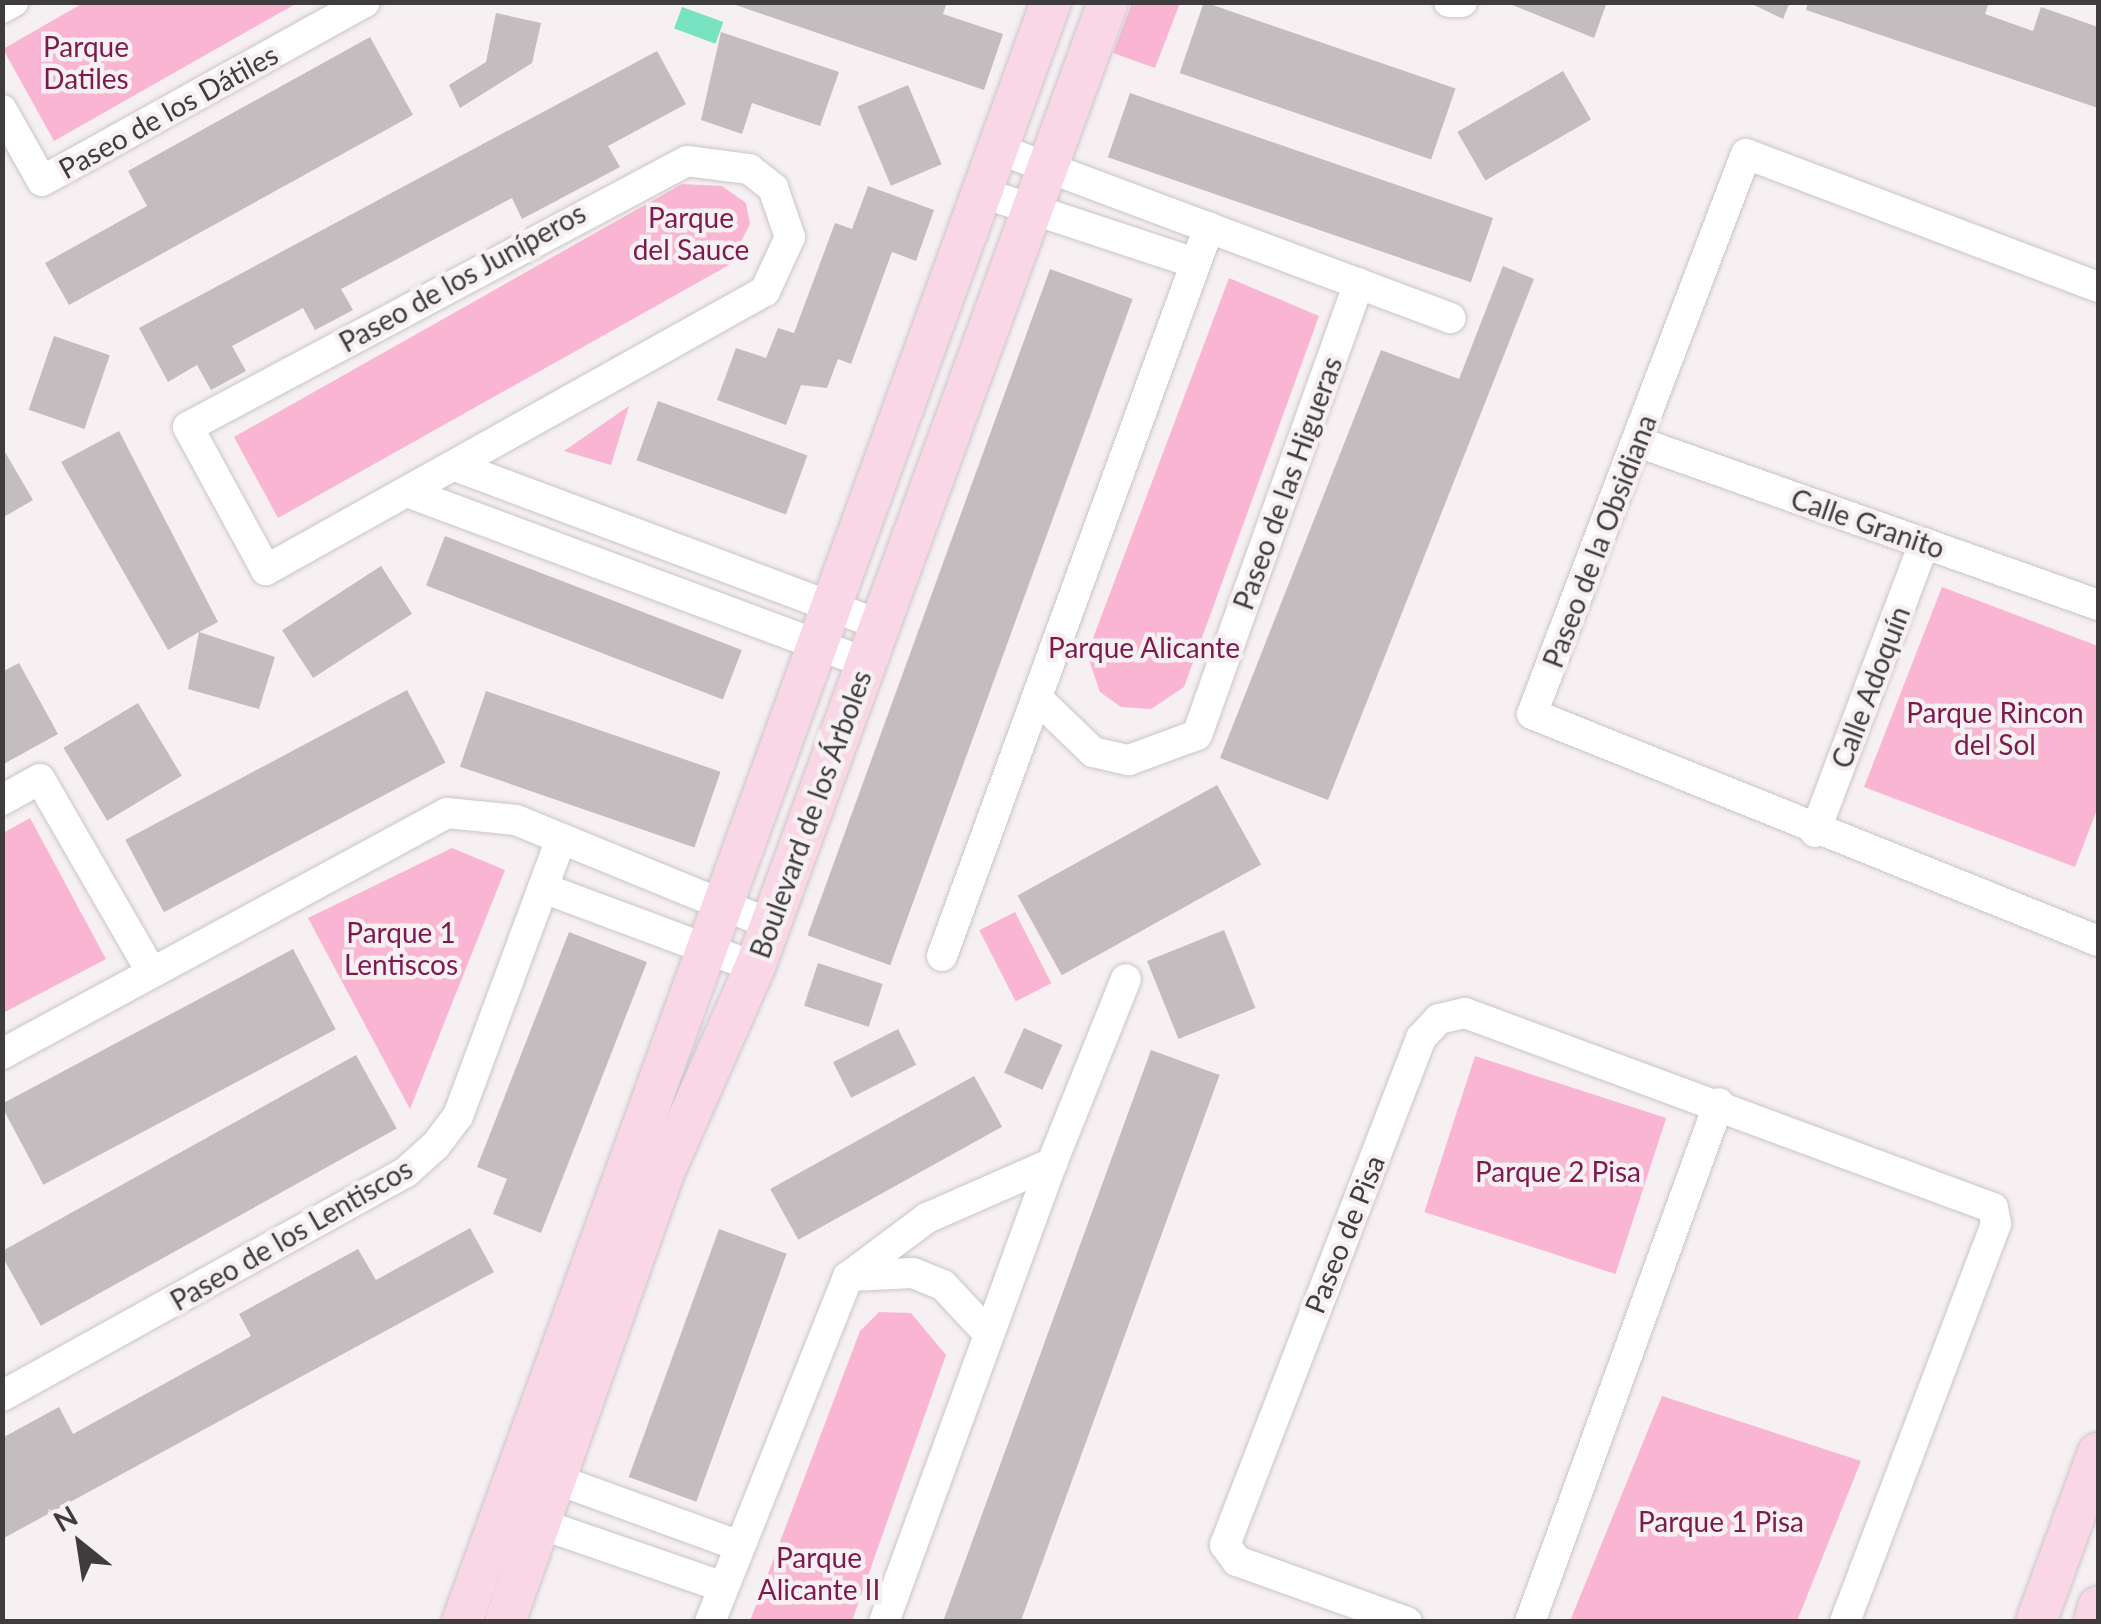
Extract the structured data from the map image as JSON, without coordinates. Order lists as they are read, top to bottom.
{
  "streets": {
    "main road": ["Boulevard de los Árboles"],
    "street": [
      "Paseo de los Dátiles",
      "Paseo de los Juníperos",
      "Paseo de las Higueras",
      "Calle Granito",
      "Paseo de la Obsidiana",
      "Calle Adoquín",
      "Paseo de los Lentiscos",
      "Paseo de Pisa"
    ]
  },
  "crossings": [
    ["Calle Granito", "Paseo de la Obsidiana"],
    ["Calle Granito", "Calle Adoquín"],
    ["Paseo de la Obsidiana", "Calle Adoquín"]
  ],
  "parks": [
    "Parque Datiles",
    "Parque del Sauce",
    "Parque Alicante",
    "Parque Rincon del Sol",
    "Parque 1 Lentiscos",
    "Parque 2 Pisa",
    "Parque 1 Pisa",
    "Parque Alicante II"
  ],
  "north": "top left"
}
